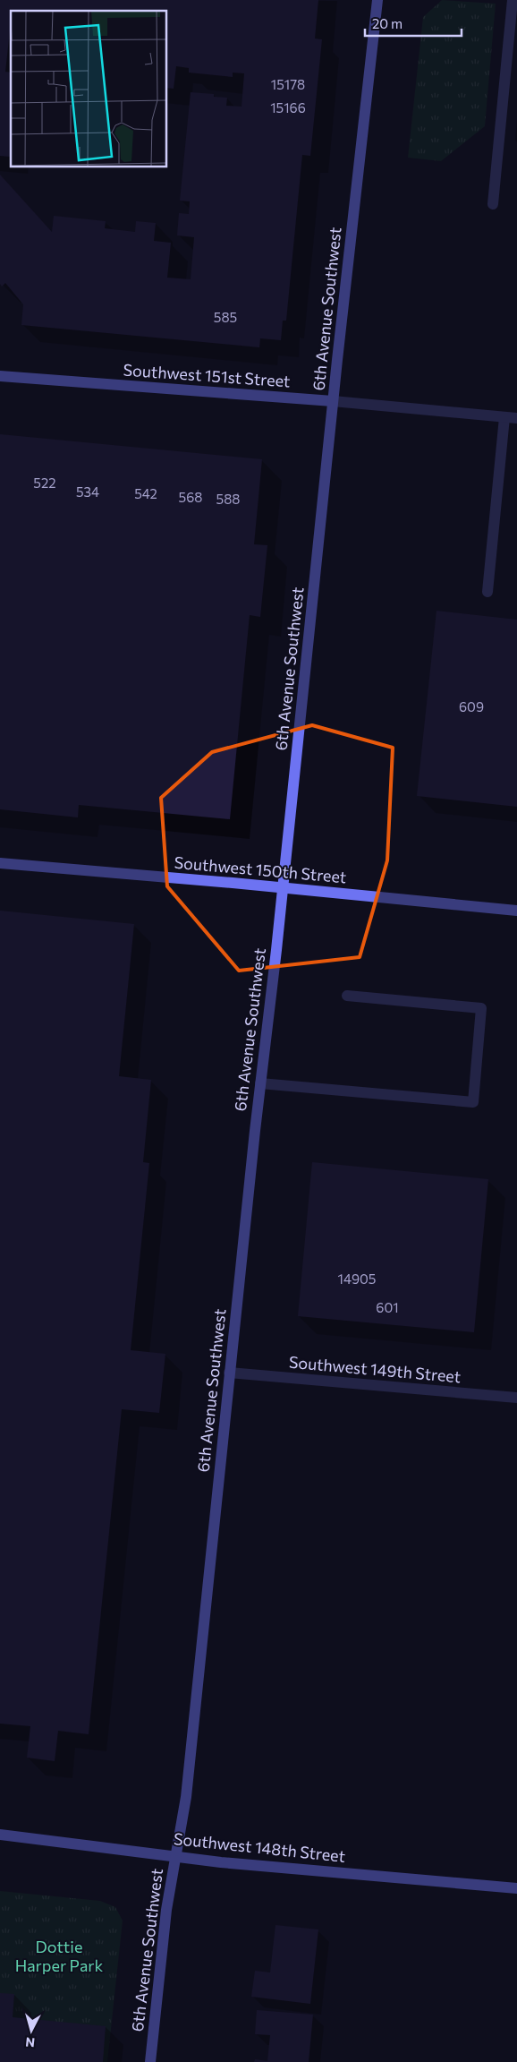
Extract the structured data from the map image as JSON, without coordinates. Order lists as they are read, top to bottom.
{
  "streets": {
    "street": [
      "6th Avenue Southwest",
      "Southwest 151st Street",
      "Southwest 150th Street",
      "Southwest 149th Street",
      "Southwest 148th Street"
    ]
  },
  "crossings": [
    ["6th Avenue Southwest", "Southwest 151st Street"],
    ["6th Avenue Southwest", "Southwest 150th Street"],
    ["6th Avenue Southwest", "Southwest 149th Street"],
    ["6th Avenue Southwest", "Southwest 148th Street"]
  ],
  "parks": ["Dottie Harper Park"],
  "house_numbers": [
    "15178",
    "15166",
    "585",
    "522",
    "534",
    "542",
    "568",
    "588",
    "609",
    "14905",
    "601"
  ],
  "scale_bar": "20 m",
  "north": "bottom"
}
